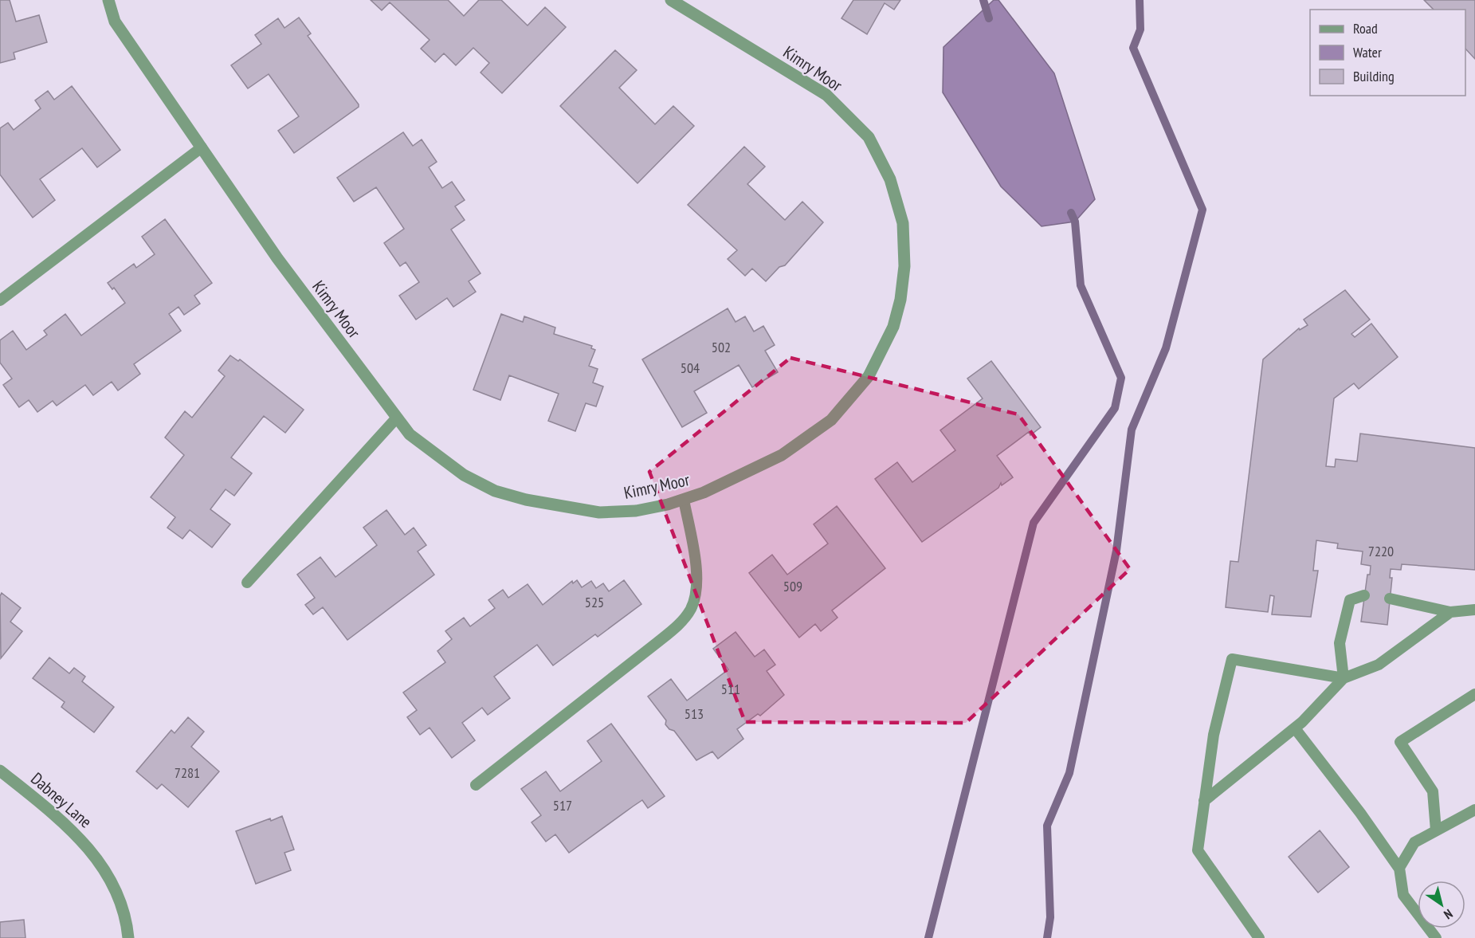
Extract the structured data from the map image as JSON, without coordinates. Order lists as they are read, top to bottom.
{
  "streets": {
    "street": ["Kimry Moor", "Dabney Lane"]
  },
  "house_numbers": [
    "502",
    "504",
    "7220",
    "509",
    "525",
    "511",
    "513",
    "7281",
    "517"
  ],
  "legend": ["Road", "Water", "Building"],
  "north": "bottom right"
}
